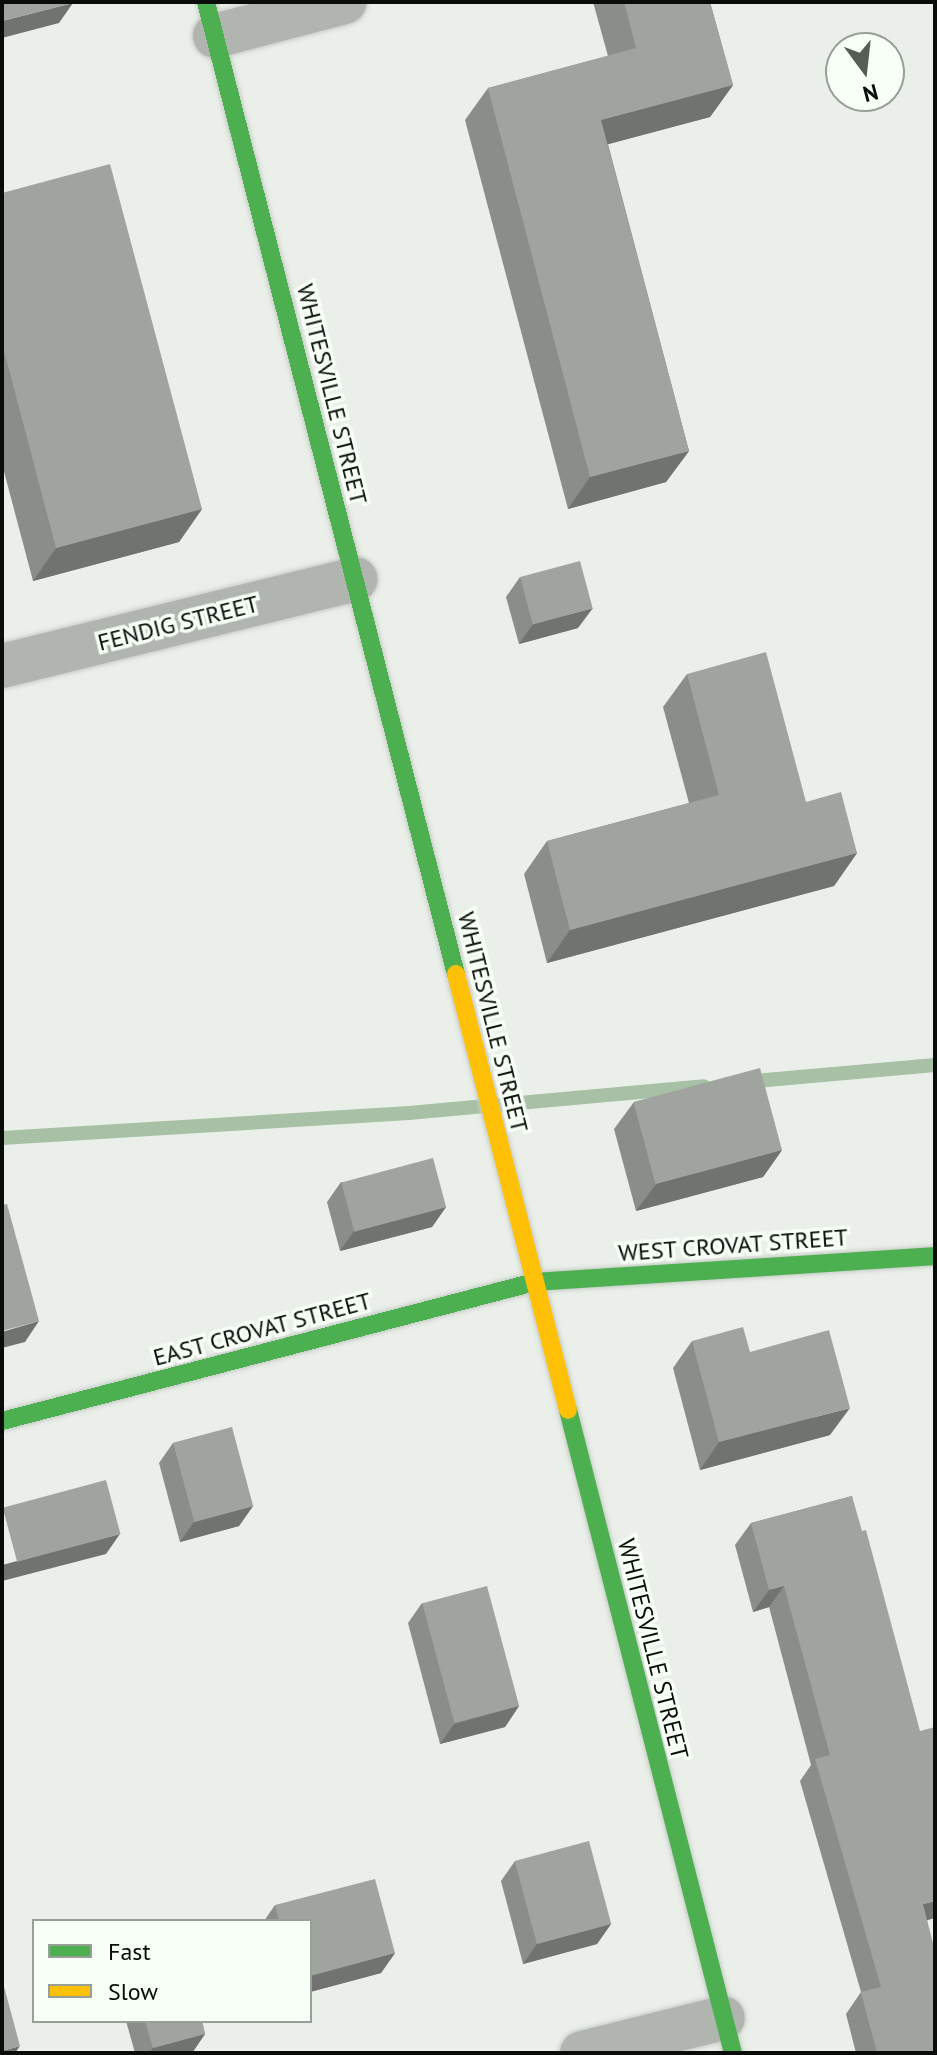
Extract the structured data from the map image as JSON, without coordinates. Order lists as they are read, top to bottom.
{
  "streets": {
    "main road": ["WHITESVILLE STREET", "WEST CROVAT STREET", "EAST CROVAT STREET"],
    "street": ["FENDIG STREET"]
  },
  "crossings": [
    ["WHITESVILLE STREET", "FENDIG STREET"],
    ["WHITESVILLE STREET", "WEST CROVAT STREET"],
    ["WHITESVILLE STREET", "EAST CROVAT STREET"],
    ["WEST CROVAT STREET", "EAST CROVAT STREET"]
  ],
  "legend": ["Fast", "Slow"],
  "north": "bottom"
}
